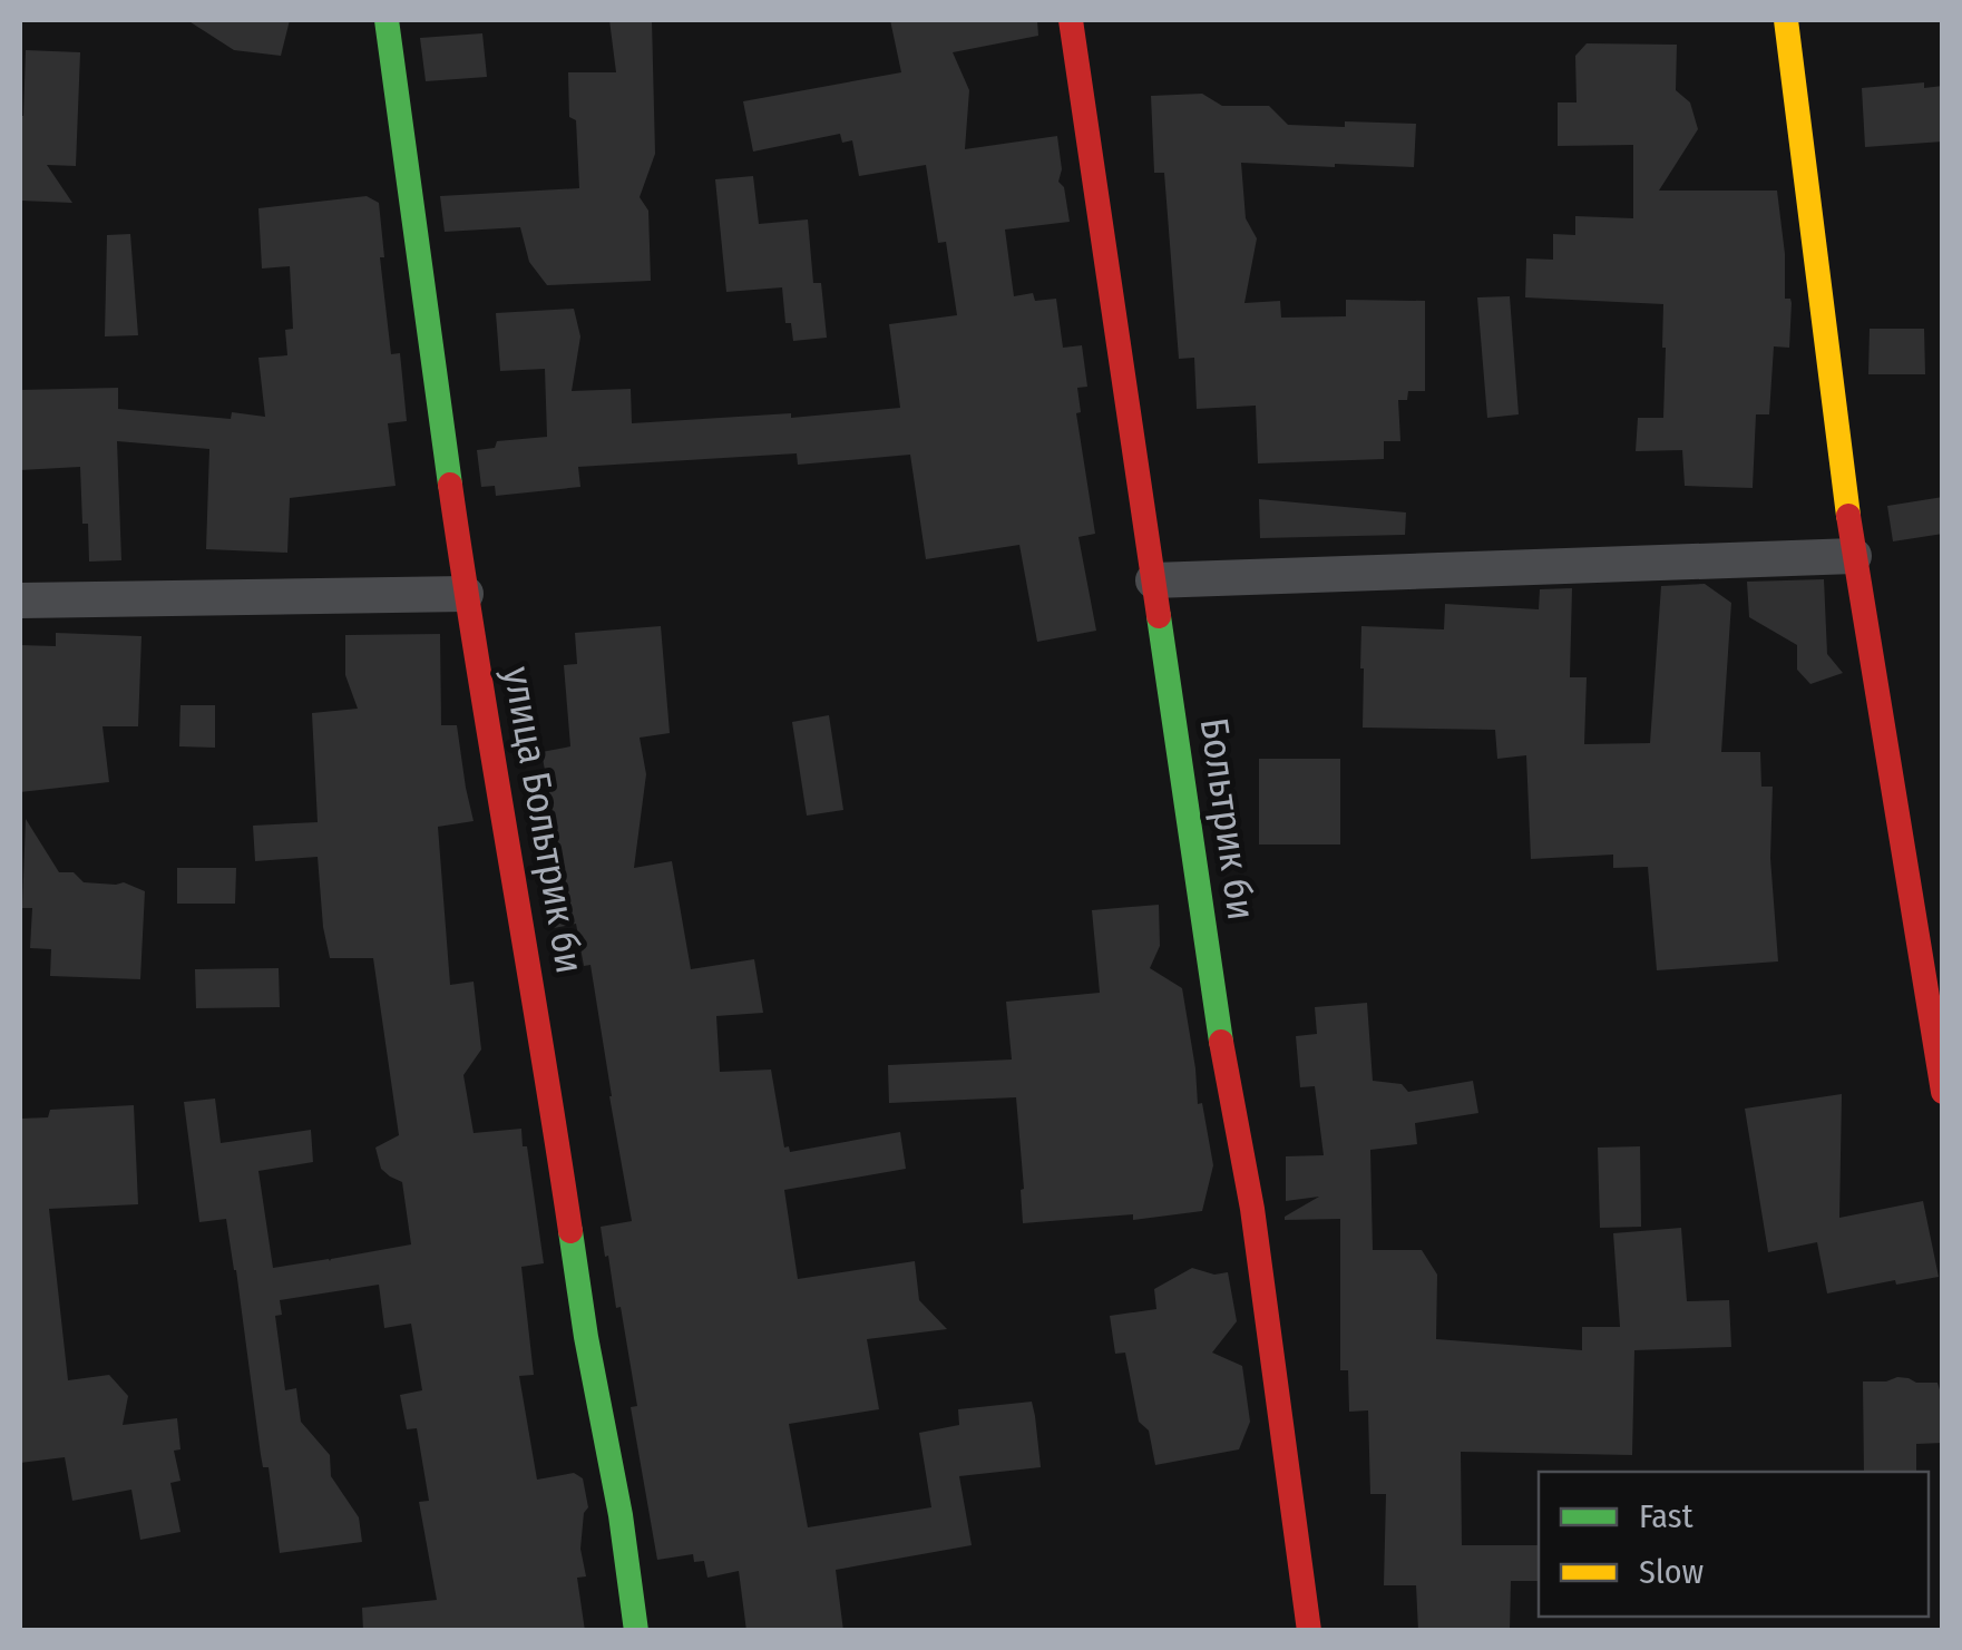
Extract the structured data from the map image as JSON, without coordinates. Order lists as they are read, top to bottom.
{
  "streets": {
    "street": ["Больтрик би", "улица Больтрик би"]
  },
  "legend": ["Fast", "Slow"]
}
